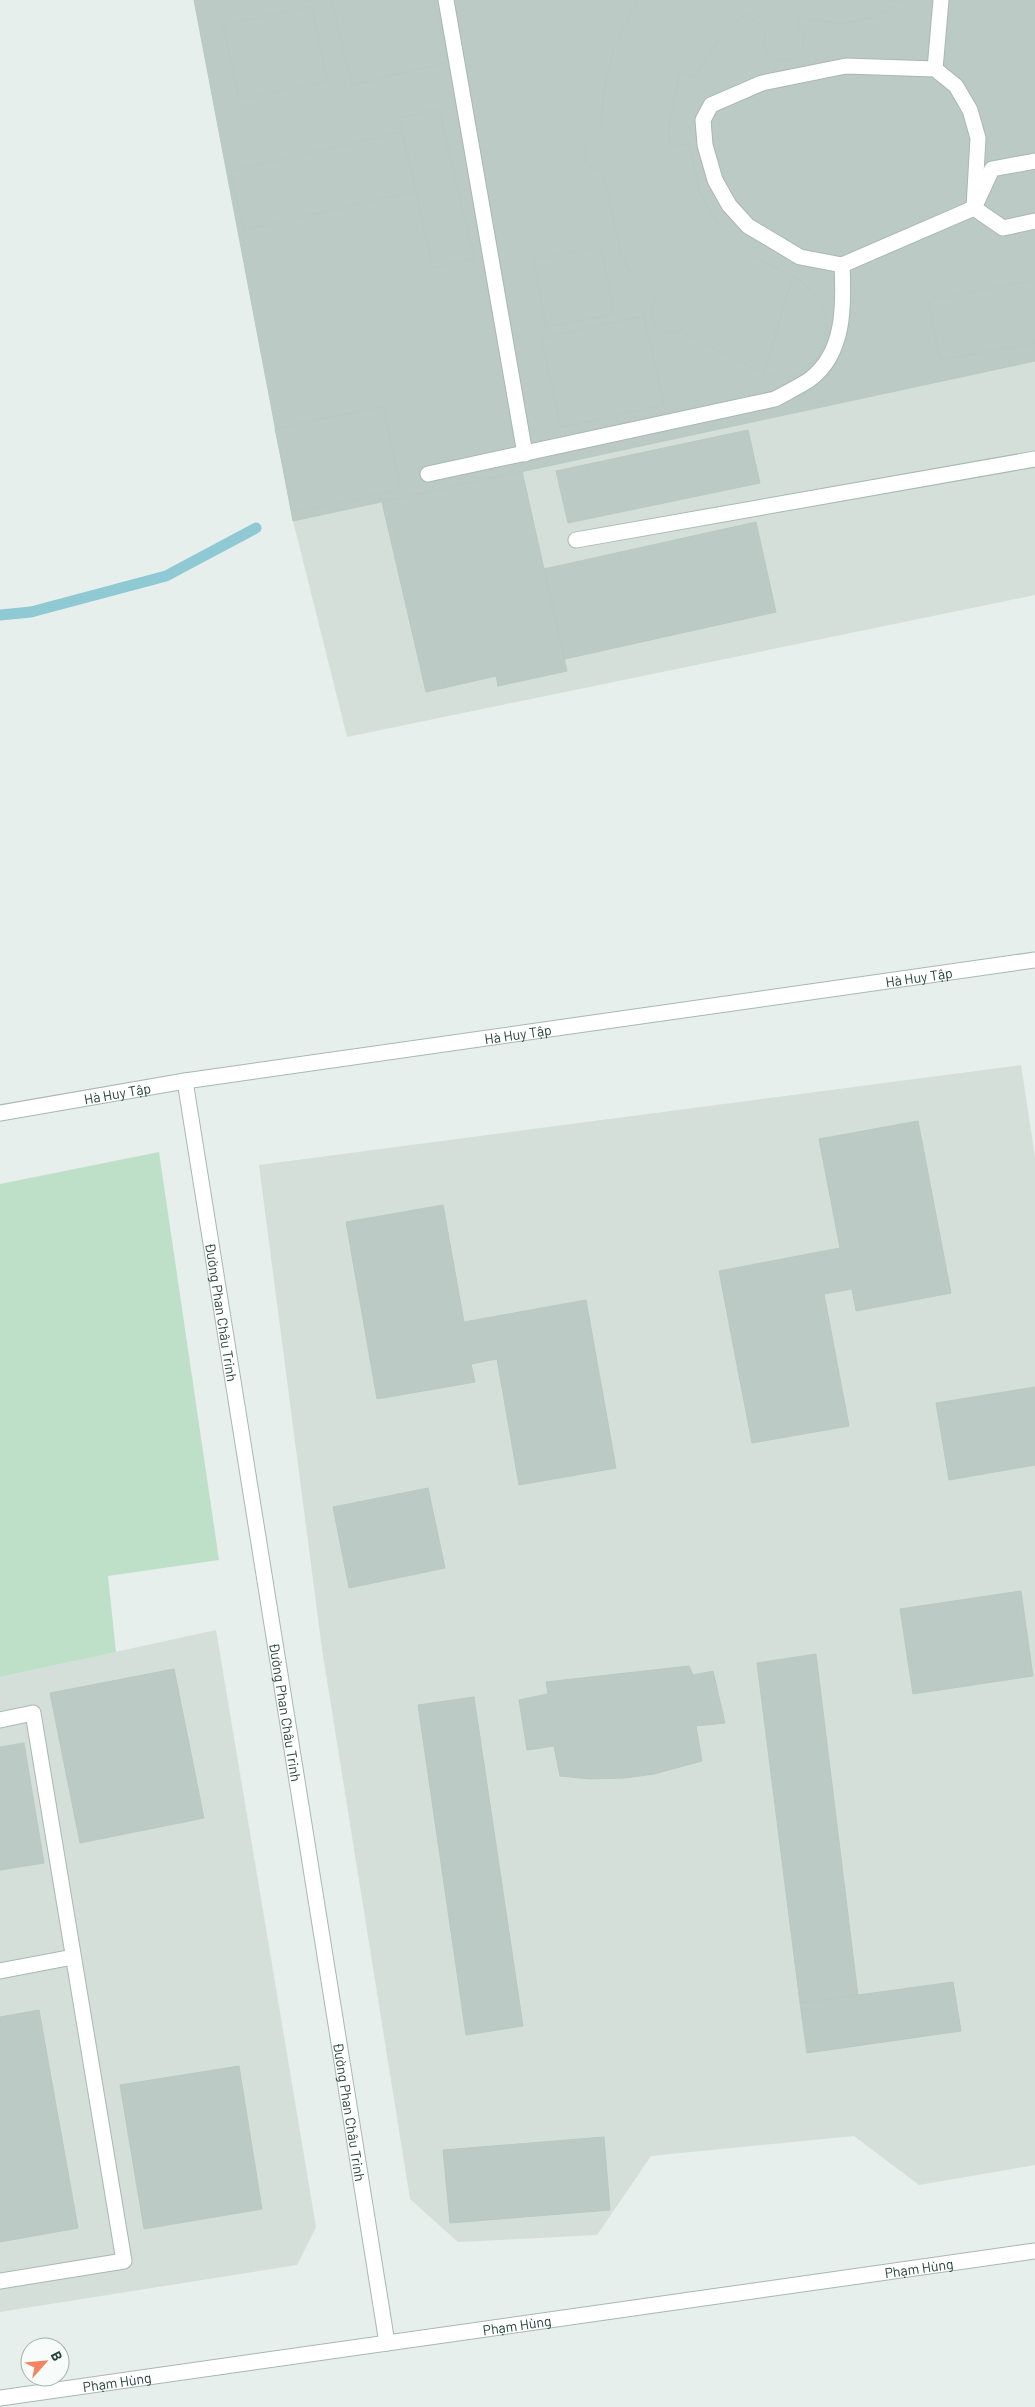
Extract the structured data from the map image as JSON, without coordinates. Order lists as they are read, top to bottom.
{
  "streets": {
    "street": ["Hà Huy Tập", "Đường Phan Châu Trinh", "Phạm Hùng"]
  },
  "crossings": [
    ["Hà Huy Tập", "Đường Phan Châu Trinh"],
    ["Đường Phan Châu Trinh", "Phạm Hùng"]
  ],
  "north": "top right"
}
